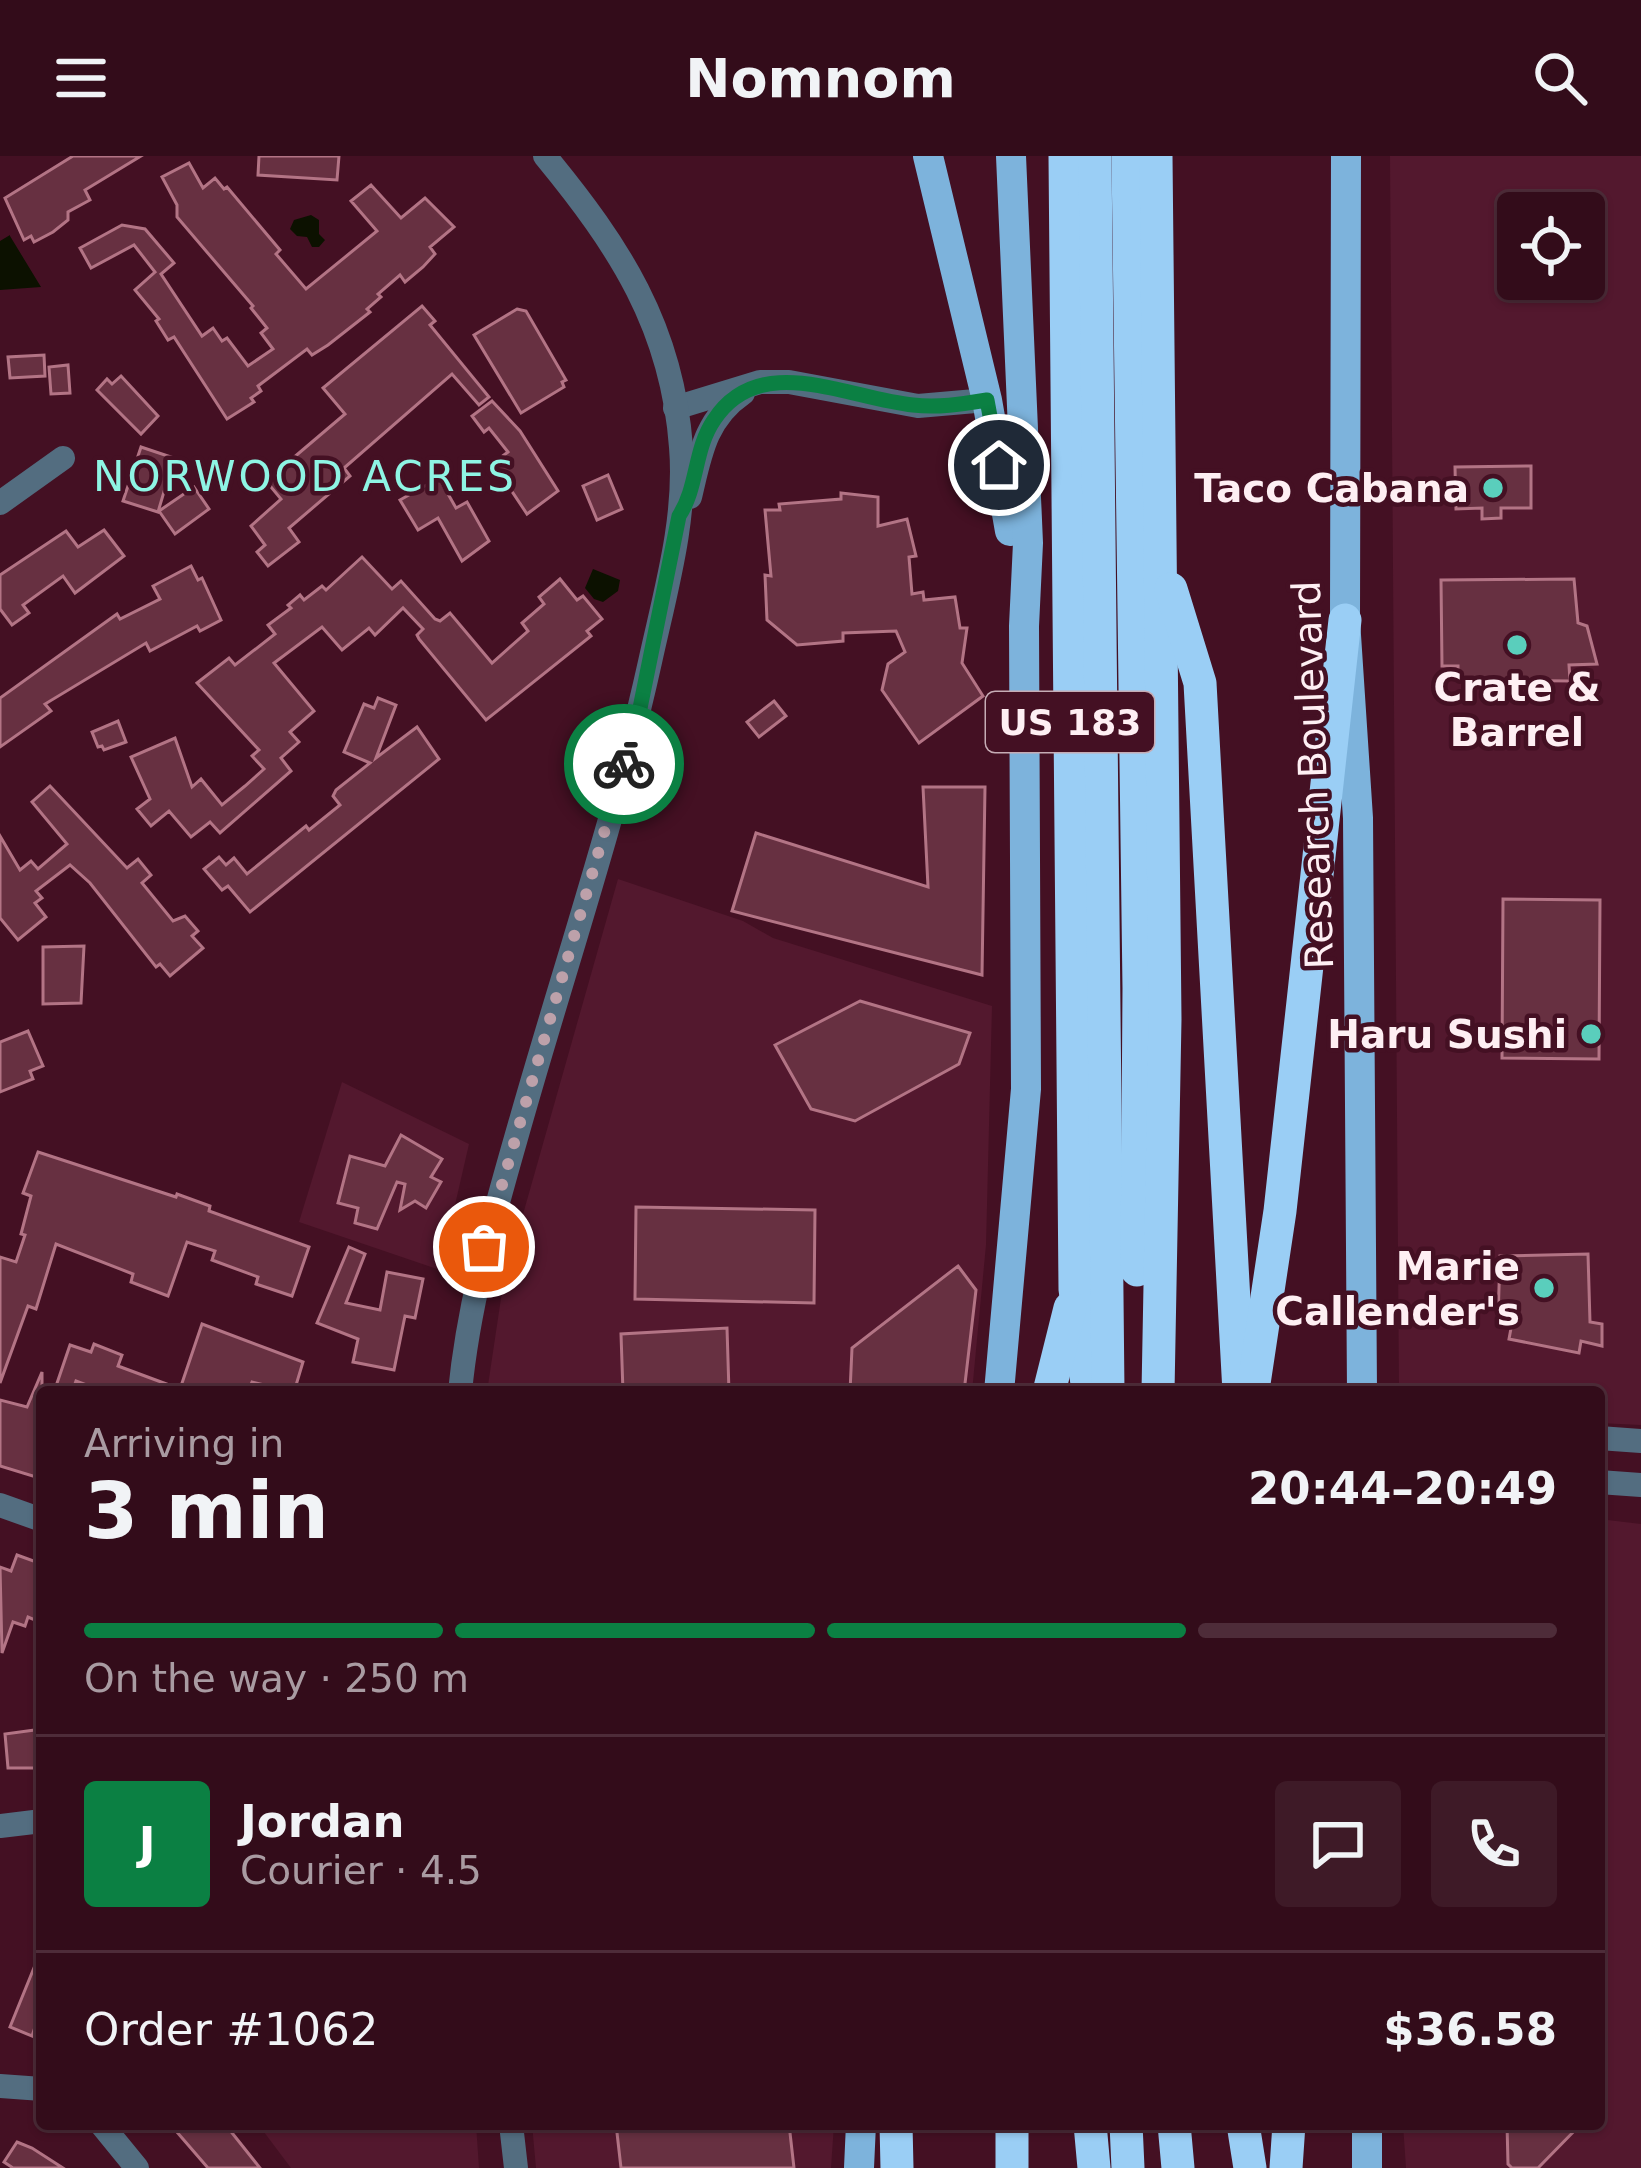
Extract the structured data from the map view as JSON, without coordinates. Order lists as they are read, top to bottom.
{
  "streets": {
    "highway": ["US 183"],
    "main road": ["Research Boulevard"]
  },
  "districts": ["NORWOOD ACRES"],
  "places": [
    "Taco Cabana",
    "Crate & Barrel",
    "Haru Sushi",
    "Marie Callender's"
  ],
  "page": {
    "header": "Nomnom",
    "heading": ["3 min", "Arriving in", "20:44–20:49"],
    "panel": [
      "Jordan",
      "Courier · 4.5",
      "Order #1062",
      "$36.58"
    ],
    "bar": "On the way · 250 m",
    "round": "J"
  }
}
